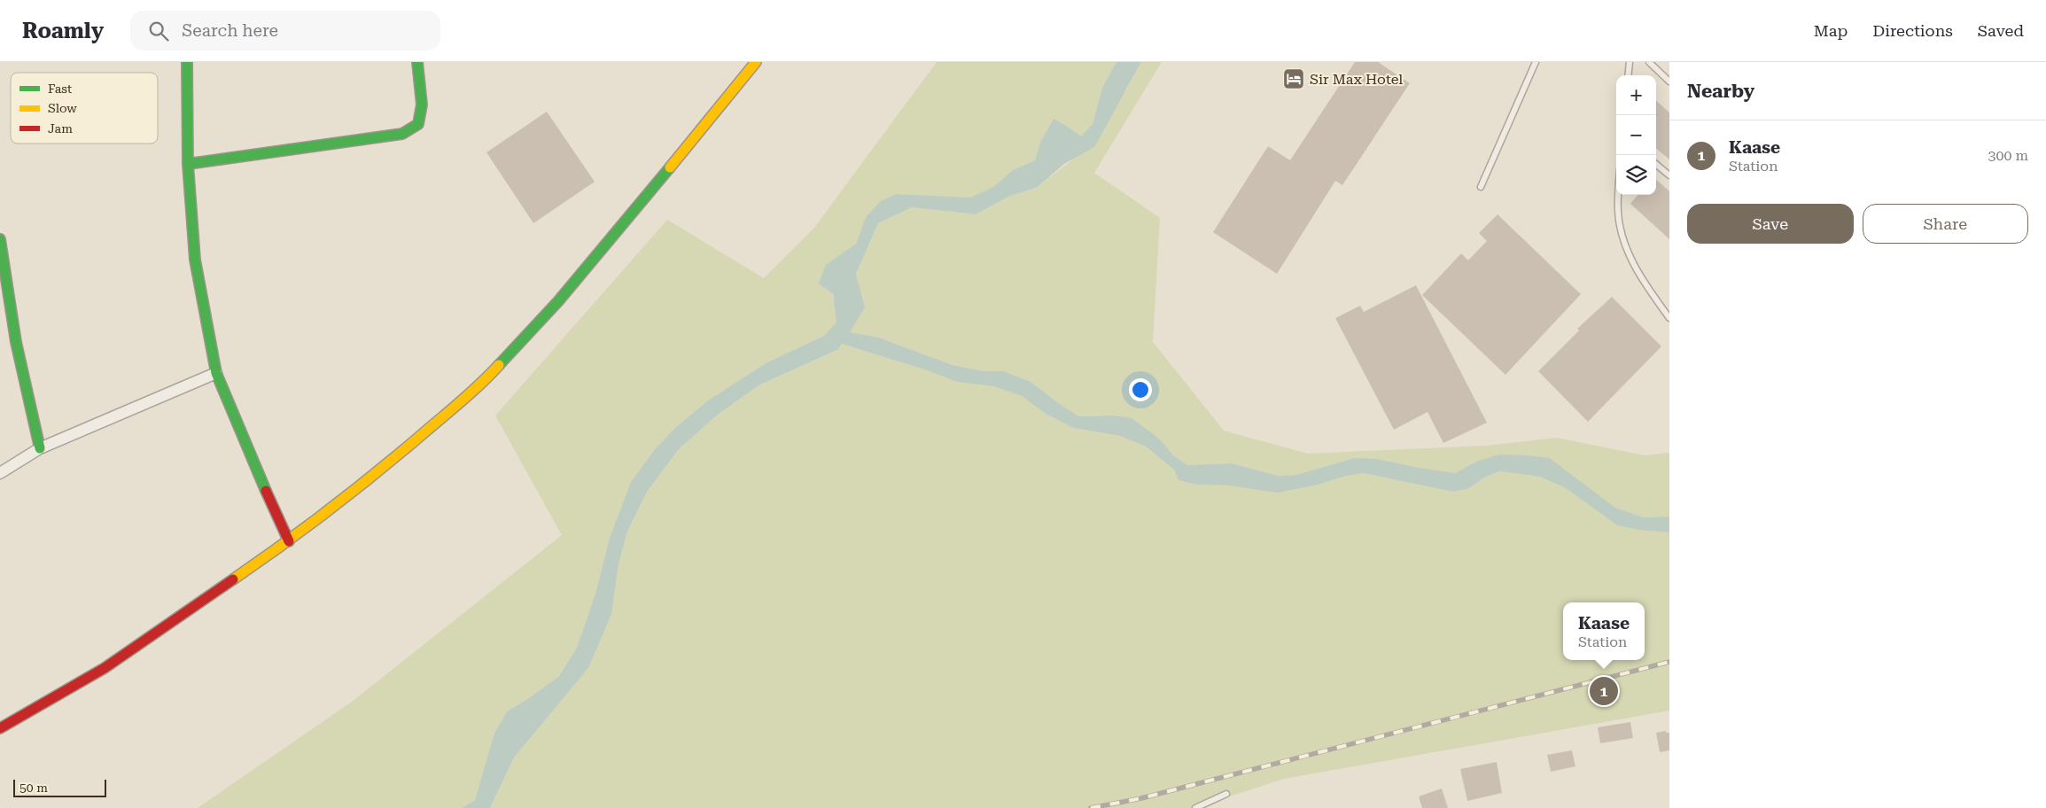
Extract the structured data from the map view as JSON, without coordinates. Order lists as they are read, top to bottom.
{
  "places": {
    "hotel": ["Sir Max Hotel"]
  },
  "legend": ["Fast", "Slow", "Jam"],
  "scale_bar": "50 m",
  "page": {
    "header": "Roamly",
    "search": "Search here",
    "nav": ["Map", "Directions", "Saved"],
    "heading": "Nearby",
    "map_buttons": ["+", "−"],
    "list": [
      {
        "mark": "1",
        "name": "Kaase",
        "note": "Station",
        "value": "300 m"
      }
    ],
    "buttons": ["Save", "Share"],
    "popup": ["Kaase", "Station"],
    "pins": "1",
    "scale": "50 m"
  }
}
